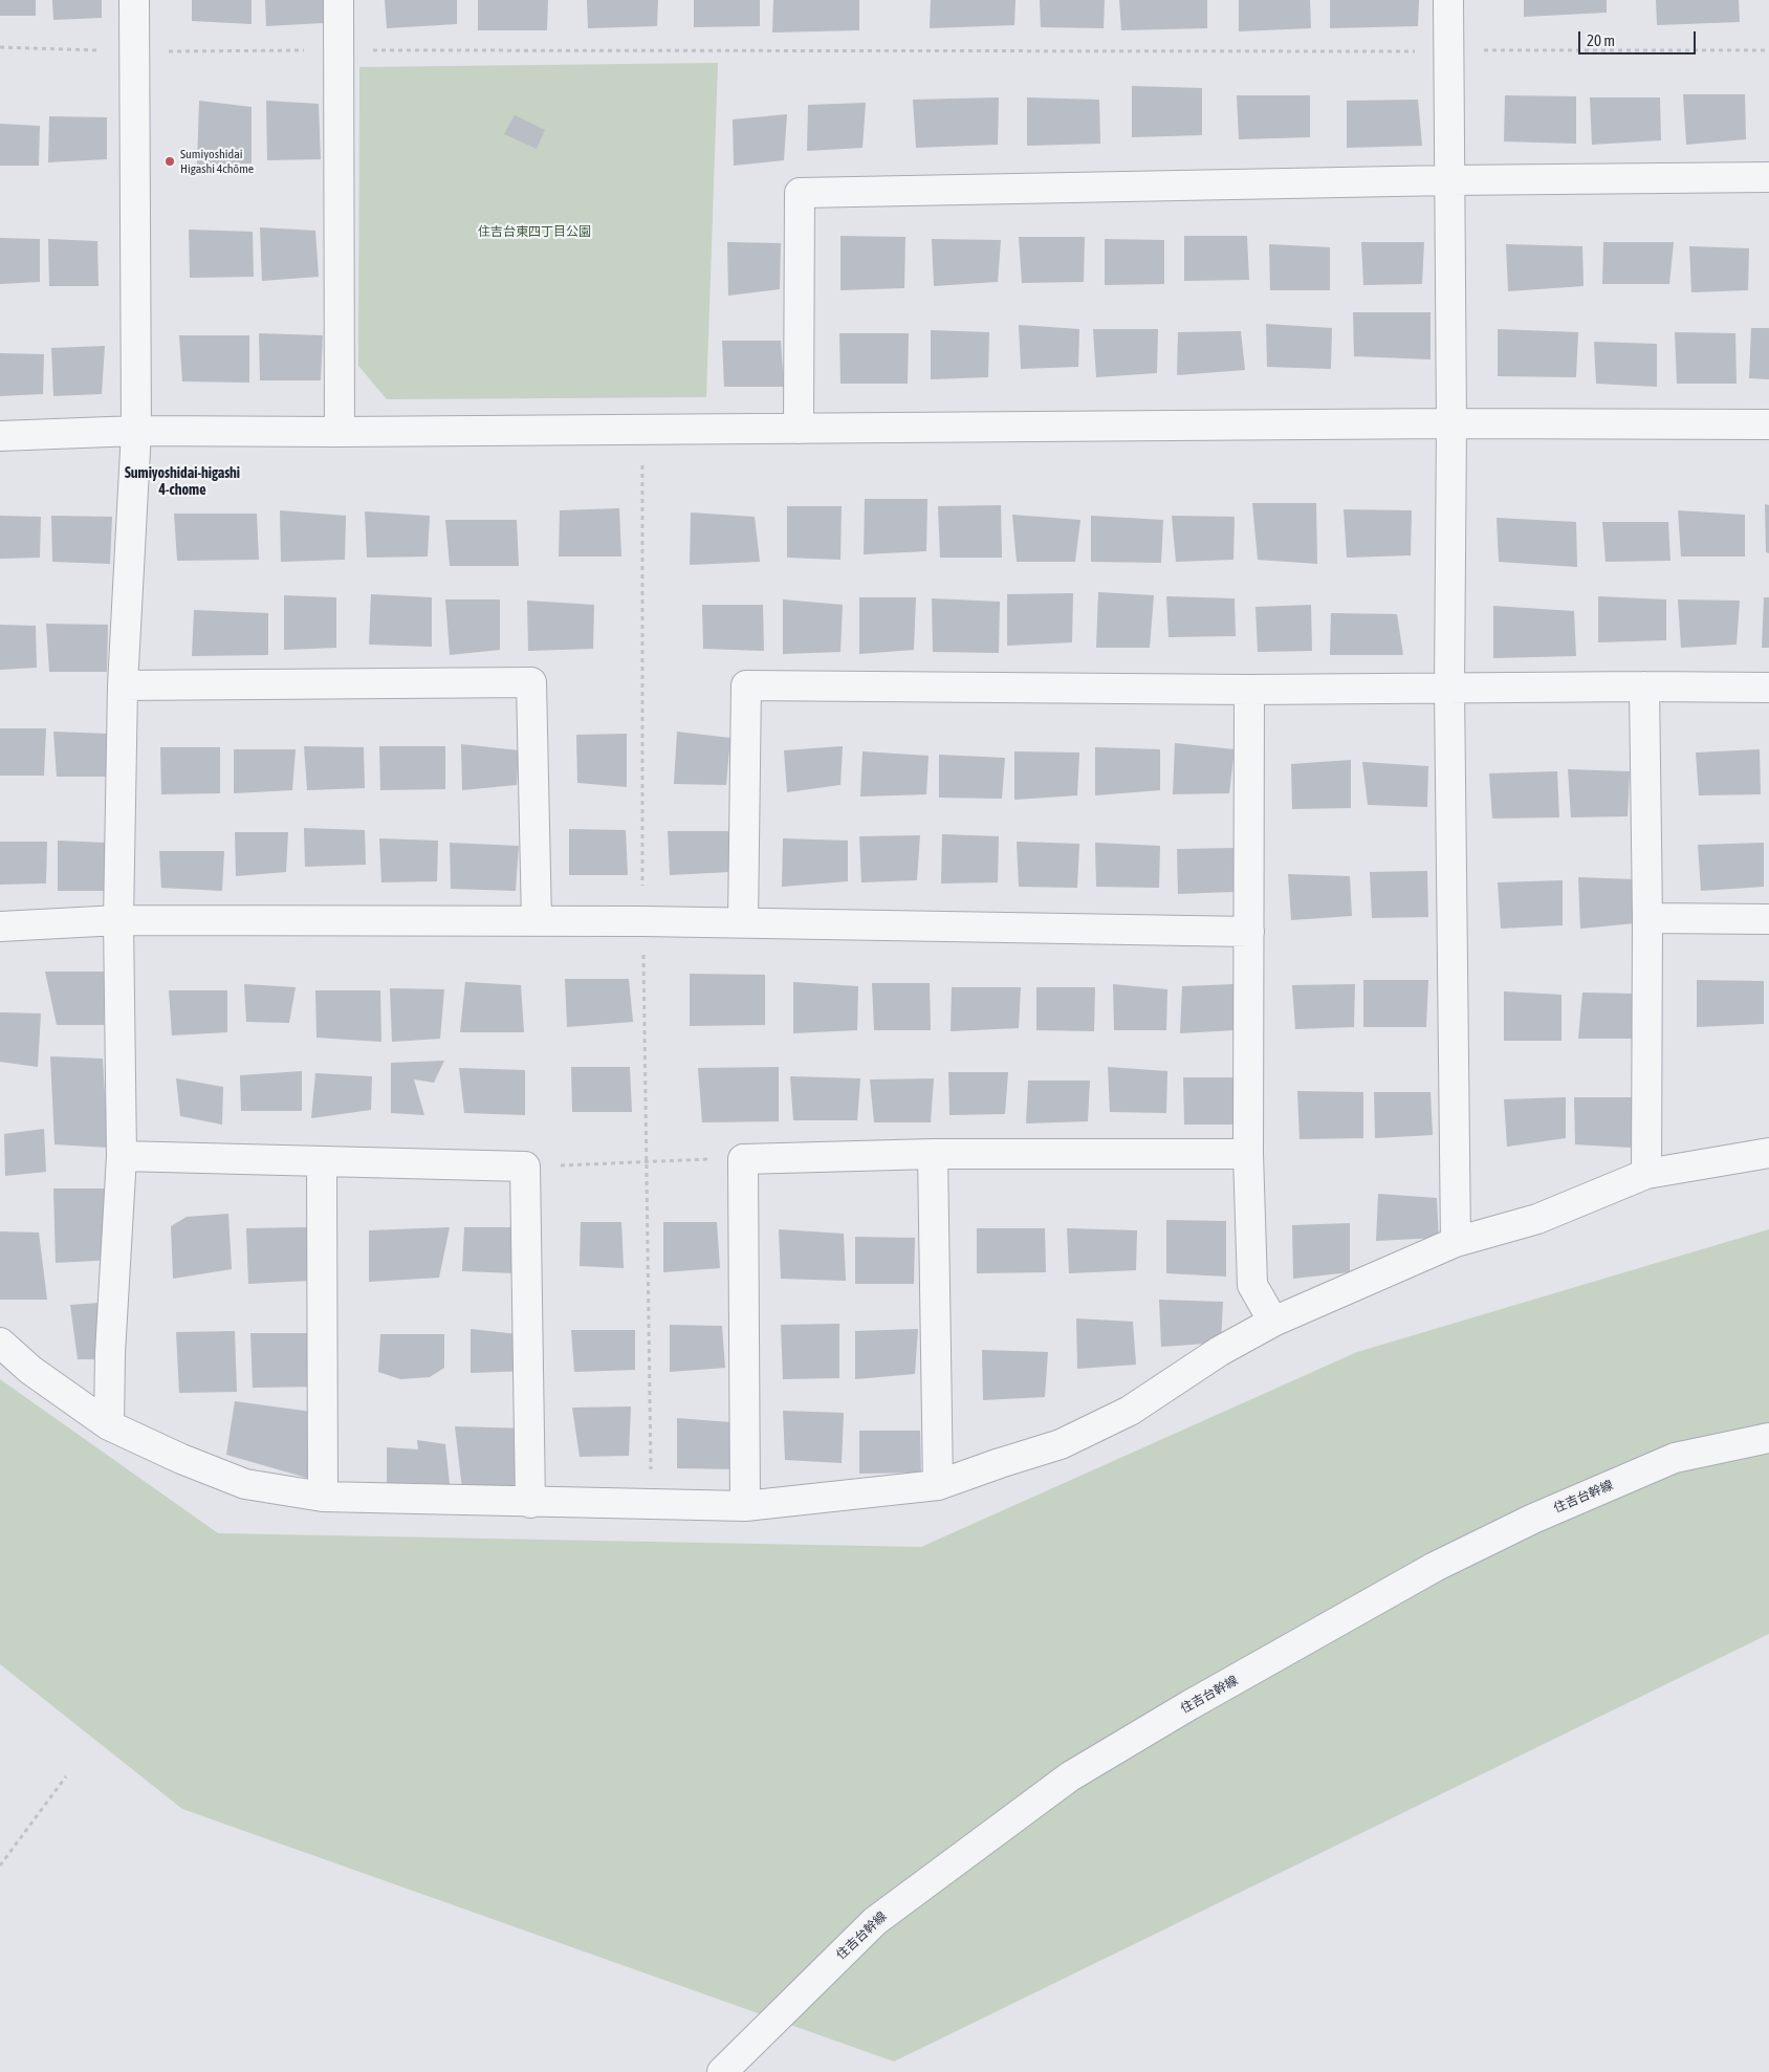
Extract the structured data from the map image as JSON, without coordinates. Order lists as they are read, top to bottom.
{
  "streets": {
    "street": ["住吉台幹線"]
  },
  "districts": ["Sumiyoshidai-higashi 4-chome"],
  "parks": ["住吉台東四丁目公園"],
  "places": ["Sumiyoshidai Higashi 4chōme"],
  "scale_bar": "20 m"
}
